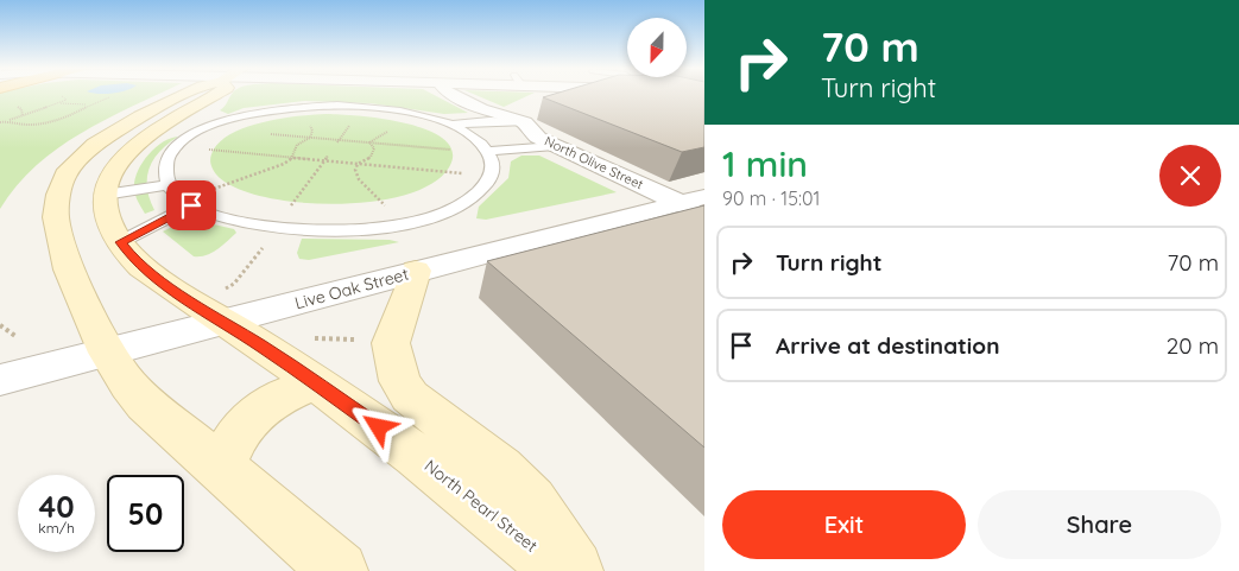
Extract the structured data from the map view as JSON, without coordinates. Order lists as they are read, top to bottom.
{
  "streets": {
    "main road": ["North Pearl Street"],
    "street": ["North Olive Street", "Live Oak Street"]
  },
  "crossings": [
    ["North Olive Street", "Live Oak Street"],
    ["Live Oak Street", "North Pearl Street"]
  ],
  "north": "bottom",
  "page": {
    "turn": ["70 m", "Turn right"],
    "heading": ["1 min", "90 m · 15:01"],
    "list": [
      {
        "name": "Turn right",
        "value": "70 m"
      },
      {
        "name": "Arrive at destination",
        "value": "20 m"
      }
    ],
    "speed": "40 km/h",
    "limit": "50",
    "buttons": ["Exit", "Share"]
  }
}
